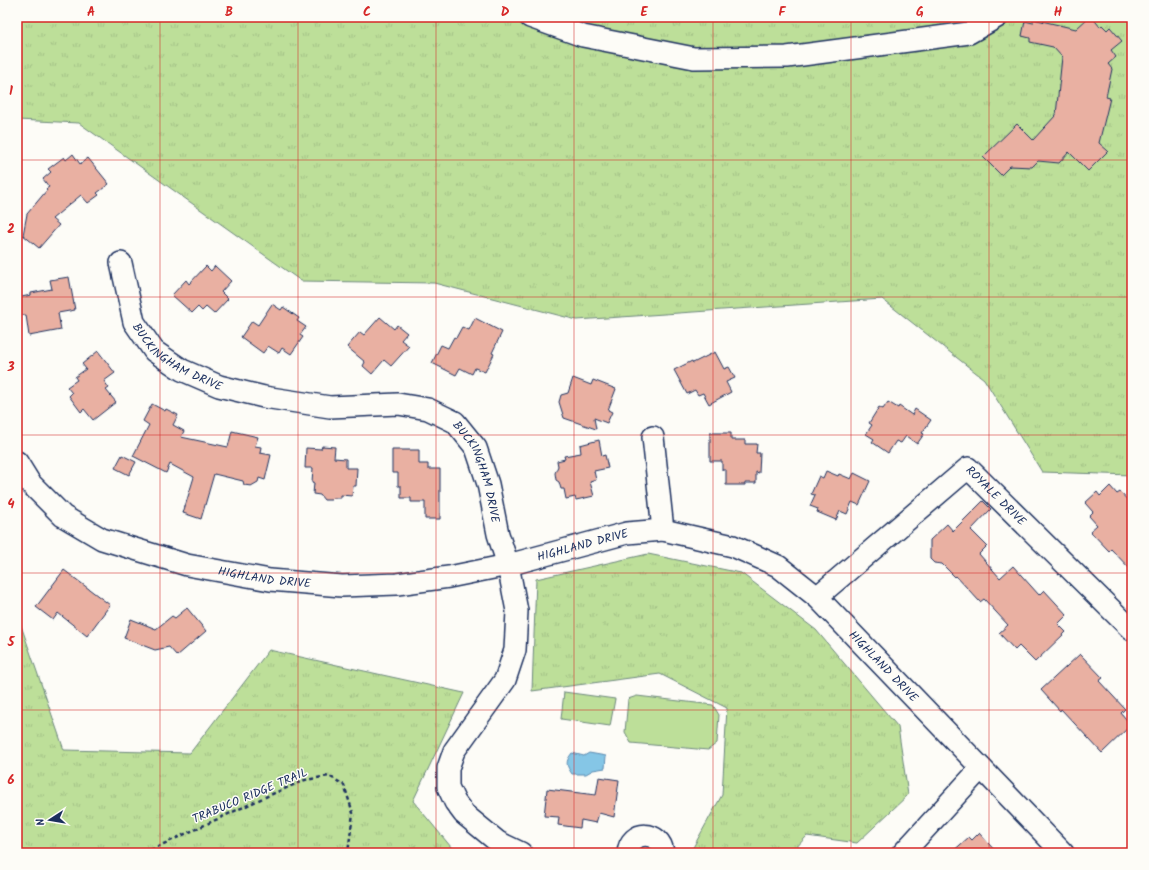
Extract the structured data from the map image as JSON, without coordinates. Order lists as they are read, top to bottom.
{
  "streets": {
    "street": ["BUCKINGHAM DRIVE", "ROYALE DRIVE", "HIGHLAND DRIVE"],
    "path": ["TRABUCO RIDGE TRAIL"]
  },
  "crossings": [
    ["BUCKINGHAM DRIVE", "HIGHLAND DRIVE"],
    ["ROYALE DRIVE", "HIGHLAND DRIVE"]
  ],
  "north": "left",
  "grid": {
    "columns": [
      "A",
      "B",
      "C",
      "D",
      "E",
      "F",
      "G",
      "H"
    ],
    "rows": [
      "1",
      "2",
      "3",
      "4",
      "5",
      "6"
    ]
  }
}
